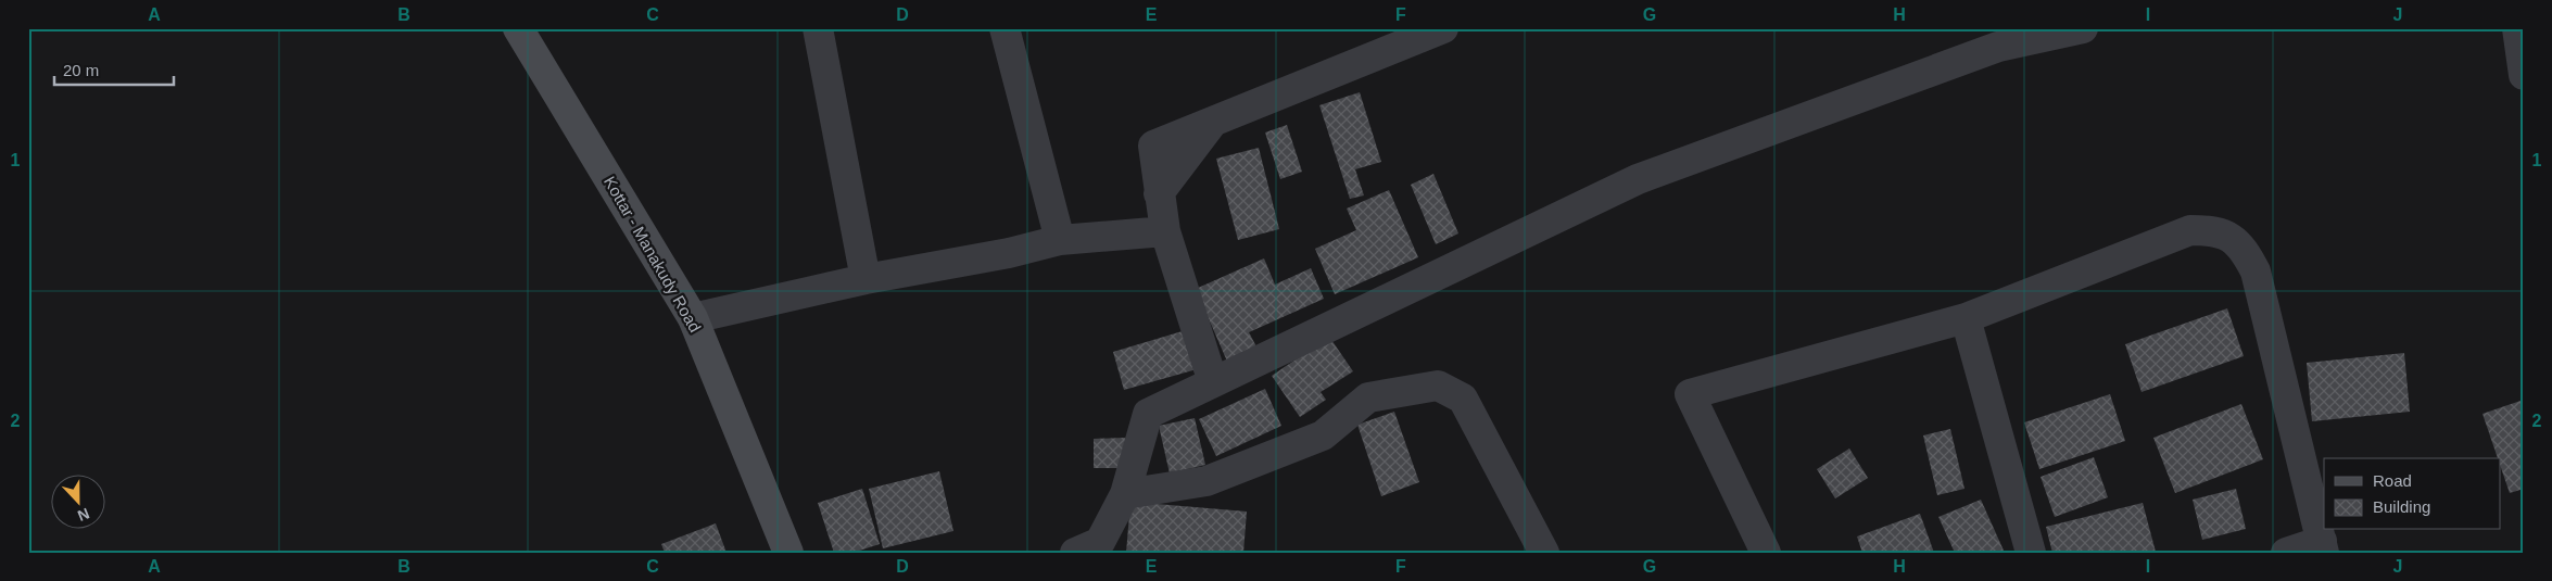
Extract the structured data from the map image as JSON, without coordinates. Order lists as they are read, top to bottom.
{
  "streets": {
    "main road": ["Kottar - Manakudy Road"]
  },
  "legend": ["Road", "Building"],
  "scale_bar": "20 m",
  "north": "bottom",
  "grid": {
    "columns": [
      "A",
      "B",
      "C",
      "D",
      "E",
      "F",
      "G",
      "H",
      "I",
      "J"
    ],
    "rows": ["1", "2"]
  }
}
